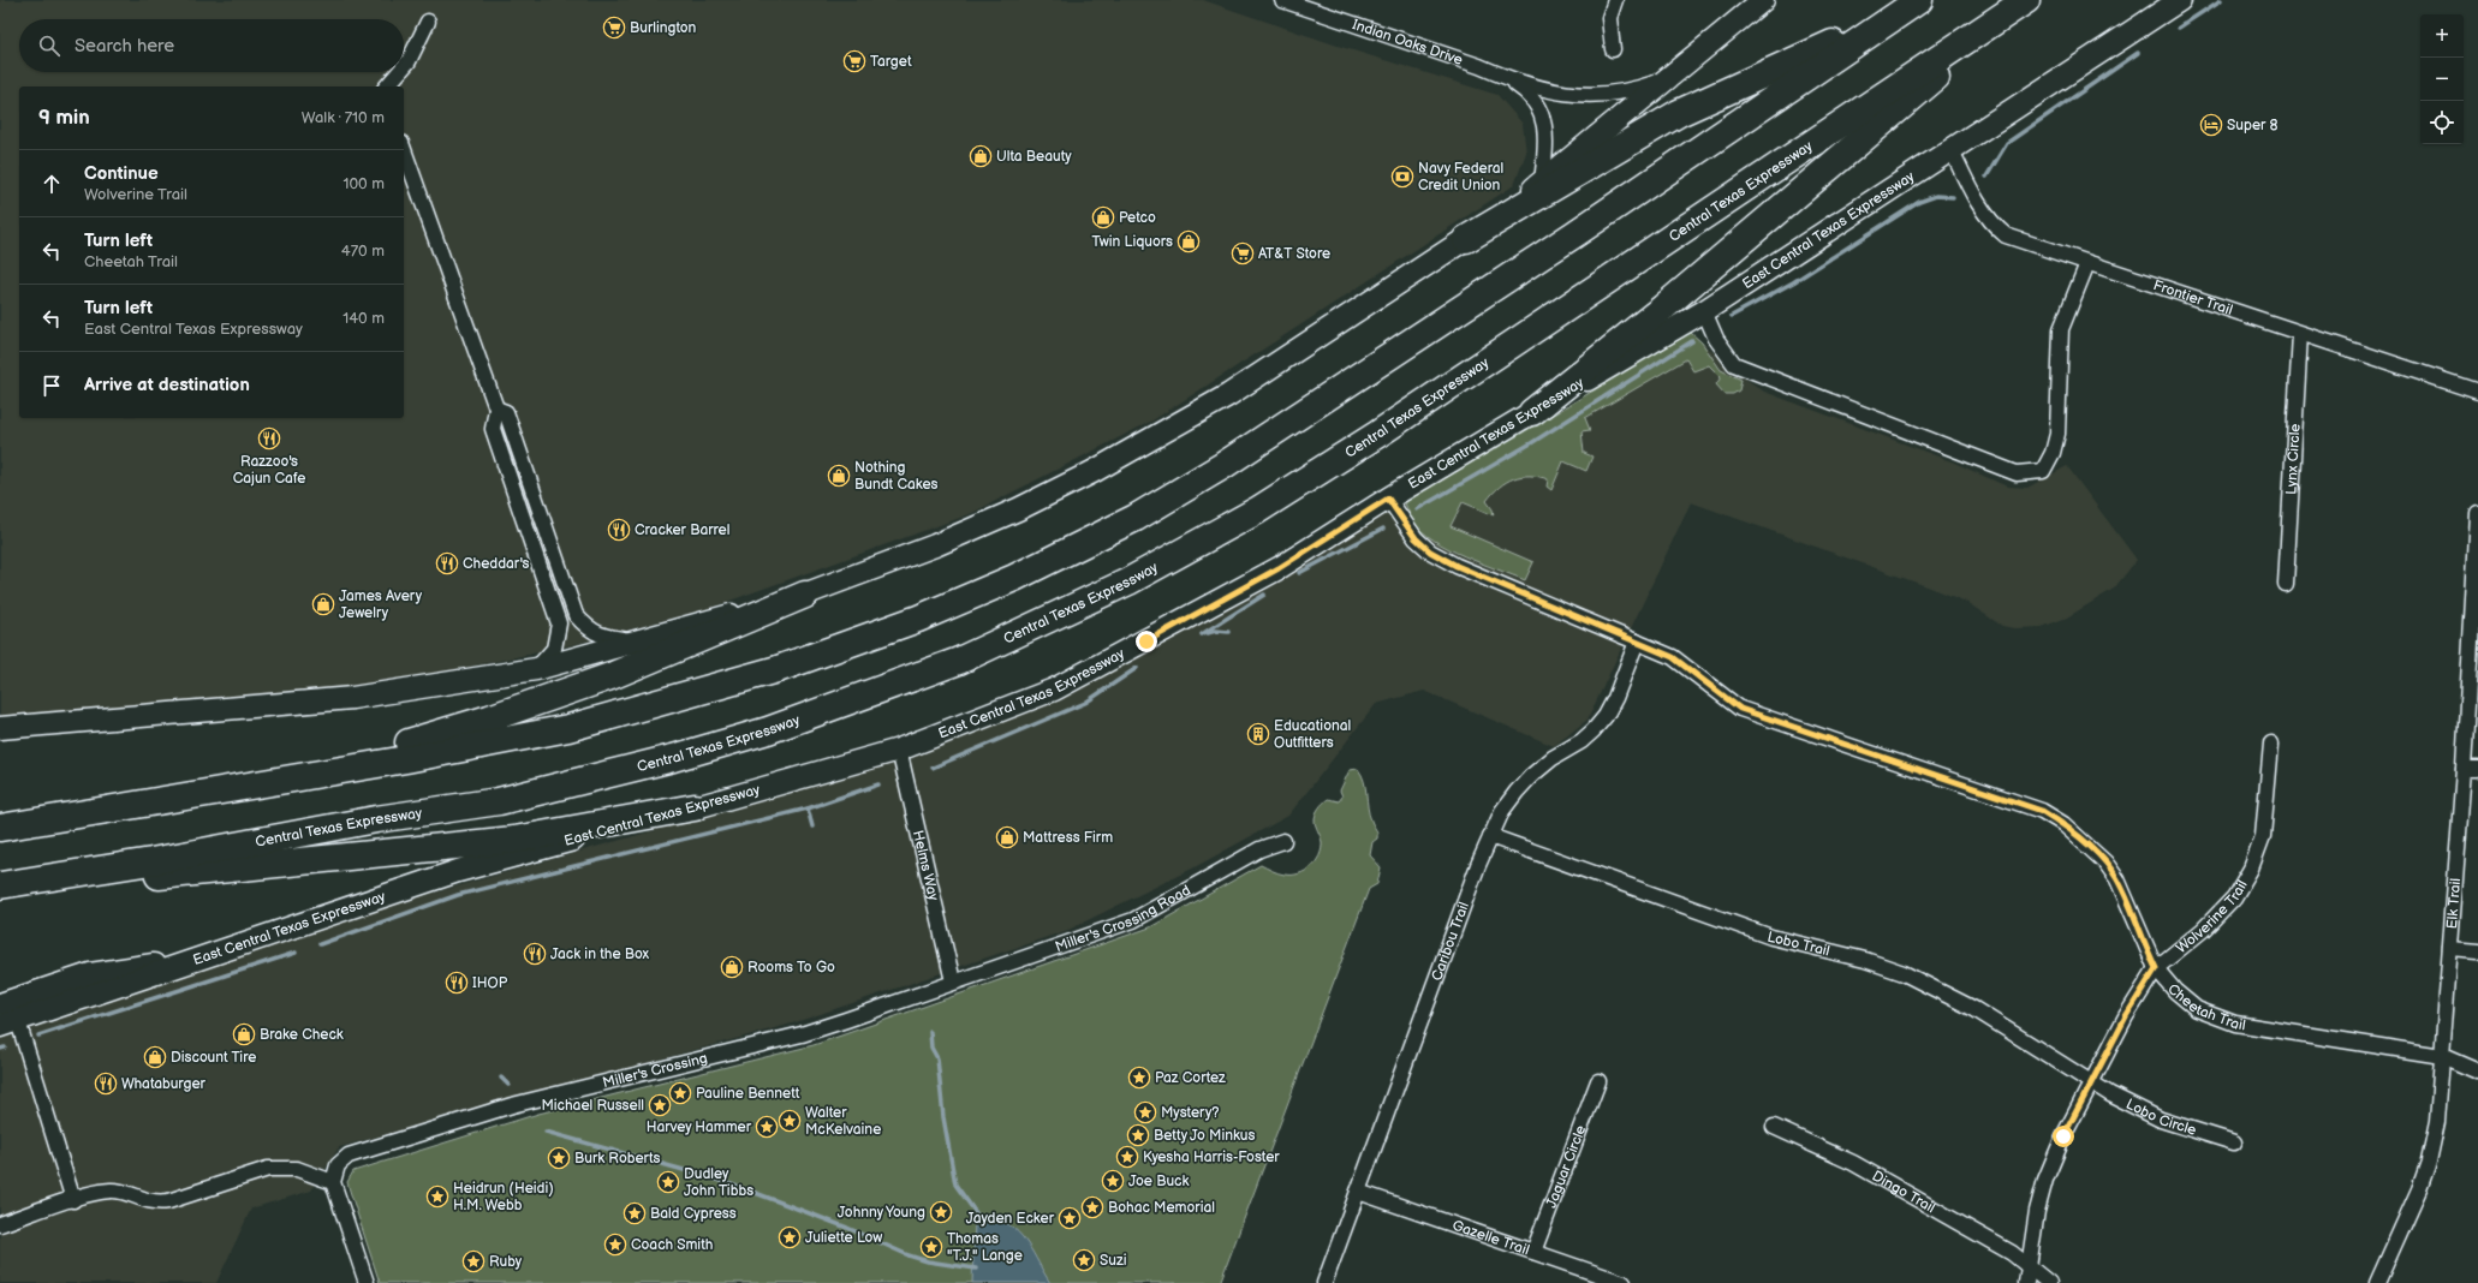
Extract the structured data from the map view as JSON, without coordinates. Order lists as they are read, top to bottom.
{
  "streets": {
    "highway": ["Central Texas Expressway"],
    "main road": ["East Central Texas Expressway"],
    "street": [
      "Indian Oaks Drive",
      "Frontier Trail",
      "Lynx Circle",
      "Helms Way",
      "Elk Trail",
      "Wolverine Trail",
      "Miller's Crossing Road",
      "Caribou Trail",
      "Lobo Trail",
      "Cheetah Trail",
      "Miller's Crossing",
      "Lobo Circle",
      "Jaguar Circle",
      "Dingo Trail",
      "Gazelle Trail"
    ]
  },
  "crossings": [
    ["East Central Texas Expressway", "Frontier Trail"],
    ["East Central Texas Expressway", "Helms Way"],
    ["East Central Texas Expressway", "Cheetah Trail"],
    ["Frontier Trail", "Lynx Circle"],
    ["Helms Way", "Miller's Crossing Road"],
    ["Helms Way", "Miller's Crossing"],
    ["Elk Trail", "Cheetah Trail"],
    ["Wolverine Trail", "Lobo Trail"],
    ["Wolverine Trail", "Cheetah Trail"],
    ["Wolverine Trail", "Lobo Circle"],
    ["Wolverine Trail", "Dingo Trail"],
    ["Miller's Crossing Road", "Miller's Crossing"],
    ["Caribou Trail", "Lobo Trail"],
    ["Caribou Trail", "Cheetah Trail"],
    ["Caribou Trail", "Gazelle Trail"],
    ["Lobo Trail", "Lobo Circle"],
    ["Jaguar Circle", "Gazelle Trail"]
  ],
  "places": {
    "supermarket": ["Burlington", "Target", "AT&T Store"],
    "hotel": ["Super 8"],
    "shop": [
      "Ulta Beauty",
      "Petco",
      "Twin Liquors",
      "Nothing Bundt Cakes",
      "James Avery Jewelry",
      "Mattress Firm",
      "Rooms To Go",
      "Brake Check",
      "Discount Tire"
    ],
    "bank": ["Navy Federal Credit Union"],
    "restaurant": [
      "Razzoo's Cajun Cafe",
      "Cracker Barrel",
      "Cheddar's",
      "Jack in the Box",
      "IHOP",
      "Whataburger"
    ],
    "building": ["Educational Outfitters"],
    "place": [
      "Paz Cortez",
      "Pauline Bennett",
      "Michael Russell",
      "Mystery?",
      "Walter McKelvaine",
      "Harvey Hammer",
      "Betty Jo Minkus",
      "Kyesha Harris-Foster",
      "Burk Roberts",
      "Joe Buck",
      "Dudley John Tibbs",
      "Heidrun (Heidi) H.M. Webb",
      "Bohac Memorial",
      "Johnny Young",
      "Bald Cypress",
      "Jayden Ecker",
      "Juliette Low",
      "Coach Smith",
      "Thomas \"T.J.\" Lange",
      "Suzi",
      "Ruby"
    ]
  },
  "page": {
    "map_buttons": ["+", "−"],
    "search": "Search here",
    "heading": ["9 min", "Walk · 710 m"],
    "list": [
      ["Continue", "Wolverine Trail", "100 m"],
      ["Turn left", "Cheetah Trail", "470 m"],
      ["Turn left", "East Central Texas Expressway", "140 m"],
      "Arrive at destination"
    ]
  }
}
